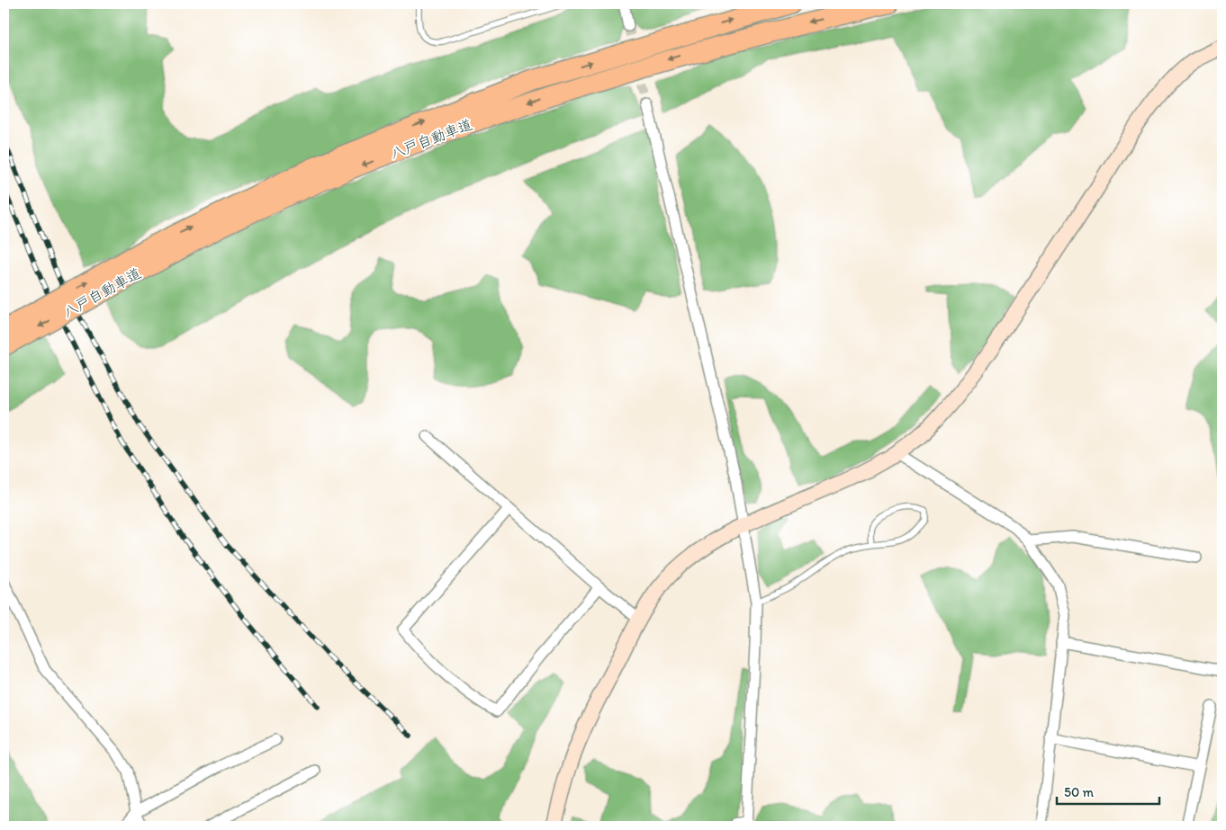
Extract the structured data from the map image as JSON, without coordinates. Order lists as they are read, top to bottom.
{
  "streets": {
    "highway": ["八戸自動車道"]
  },
  "scale_bar": "50 m"
}
